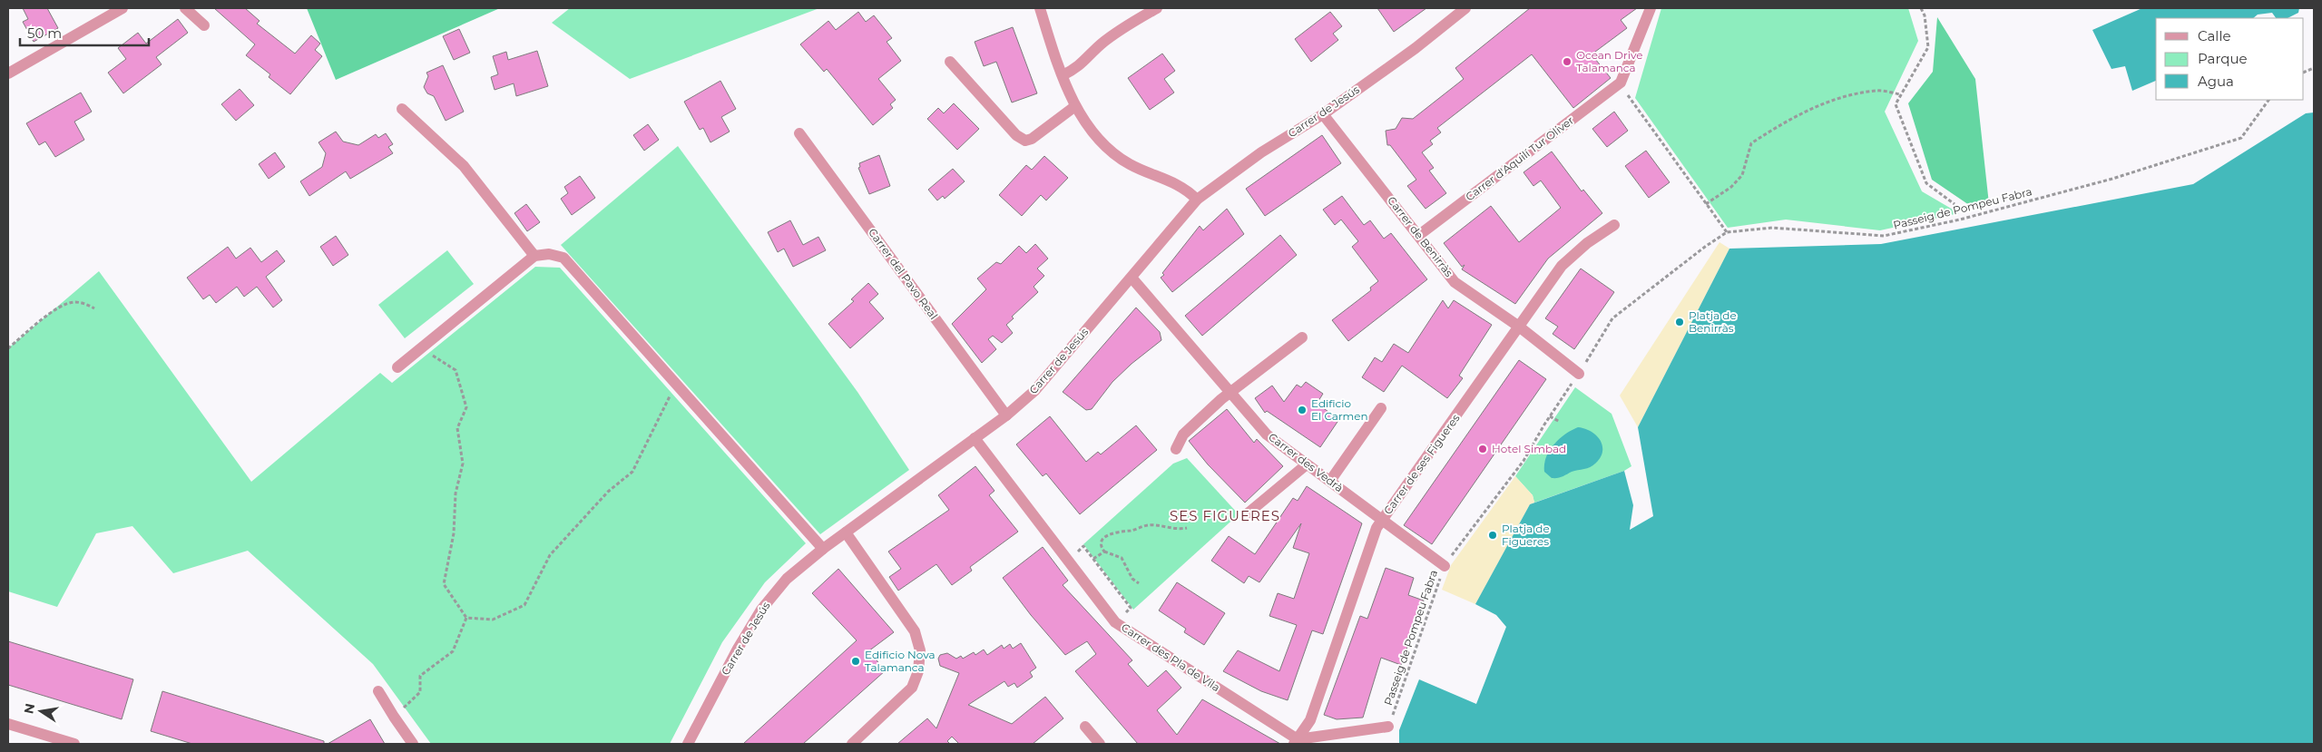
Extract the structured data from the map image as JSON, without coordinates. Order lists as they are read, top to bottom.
{
  "streets": {
    "street": [
      "Carrer de Jesús",
      "Carrer d'Aquilí Tur Oliver",
      "Carrer de Benirràs",
      "Carrer del Pavo Real",
      "Carrer des Vedrà",
      "Carrer de ses Figueres",
      "Carrer des Pla de Vila"
    ],
    "path": ["Passeig de Pompeu Fabra"]
  },
  "crossings": [
    ["Carrer de Jesús", "Carrer de Benirràs"],
    ["Carrer de Jesús", "Carrer del Pavo Real"],
    ["Carrer de Jesús", "Carrer des Vedrà"],
    ["Carrer de Jesús", "Carrer des Pla de Vila"],
    ["Carrer d'Aquilí Tur Oliver", "Carrer de Benirràs"],
    ["Passeig de Pompeu Fabra", "Carrer de Benirràs"],
    ["Passeig de Pompeu Fabra", "Carrer des Vedrà"],
    ["Carrer de Benirràs", "Carrer de ses Figueres"],
    ["Carrer des Vedrà", "Carrer de ses Figueres"],
    ["Carrer de ses Figueres", "Carrer des Pla de Vila"]
  ],
  "districts": ["SES FIGUERES"],
  "places": [
    "Ocean Drive Talamanca",
    "Platja de Benirràs",
    "Edificio El Carmen",
    "Hotel Simbad",
    "Platja de Figueres",
    "Edificio Nova Talamanca"
  ],
  "legend": ["Calle", "Parque", "Agua"],
  "scale_bar": "50 m",
  "north": "left"
}
